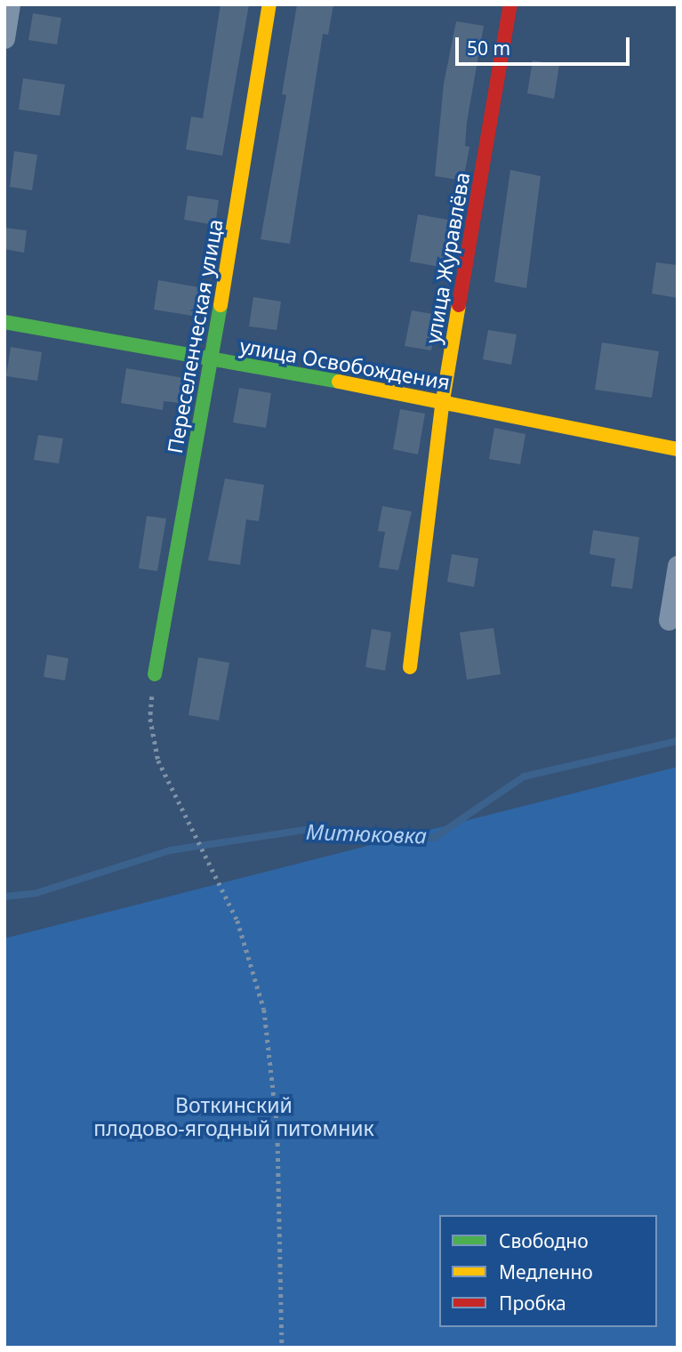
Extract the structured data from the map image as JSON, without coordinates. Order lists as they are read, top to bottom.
{
  "streets": {
    "street": ["улица Журавлёва", "Переселенческая улица", "улица Освобождения"]
  },
  "crossings": [
    ["улица Журавлёва", "улица Освобождения"],
    ["Переселенческая улица", "улица Освобождения"]
  ],
  "water": ["Митюковка"],
  "parks": ["Воткинский плодово-ягодный питомник"],
  "legend": ["Свободно", "Медленно", "Пробка"],
  "scale_bar": "50 m"
}
